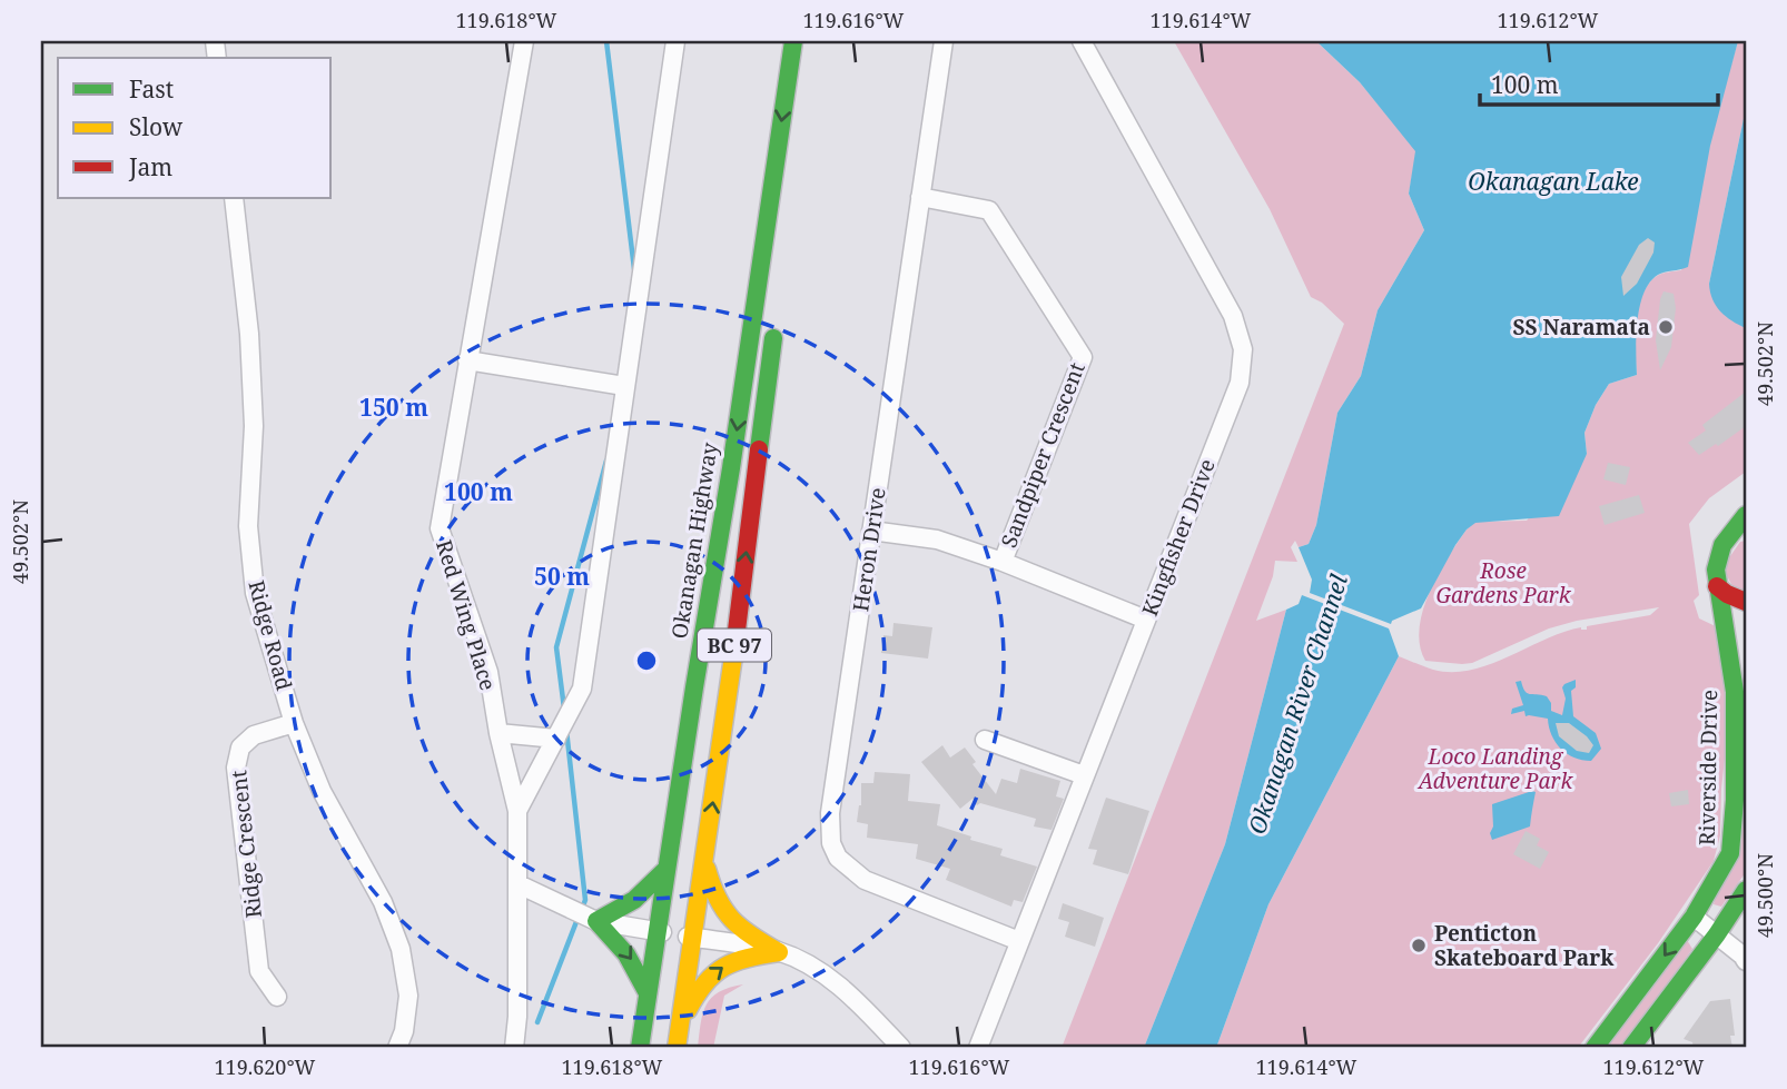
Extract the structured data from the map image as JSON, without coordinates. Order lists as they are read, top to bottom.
{
  "streets": {
    "main road": ["Okanagan Highway", "BC 97", "Riverside Drive"],
    "street": [
      "Sandpiper Crescent",
      "Kingfisher Drive",
      "Heron Drive",
      "Red Wing Place",
      "Ridge Road",
      "Ridge Crescent"
    ]
  },
  "crossings": [
    ["Sandpiper Crescent", "Heron Drive"],
    ["Kingfisher Drive", "Heron Drive"],
    ["Ridge Road", "Ridge Crescent"]
  ],
  "water": ["Okanagan Lake", "Okanagan River Channel"],
  "parks": ["Rose Gardens Park", "Loco Landing Adventure Park"],
  "places": ["SS Naramata", "Penticton Skateboard Park"],
  "legend": ["Fast", "Slow", "Jam"],
  "scale_bar": "100 m",
  "coordinates": [
    "119.618°W",
    "119.616°W",
    "119.614°W",
    "119.612°W",
    "49.502°N",
    "49.500°N",
    "119.620°W"
  ],
  "rings": ["150 m", "100 m", "50 m"]
}
